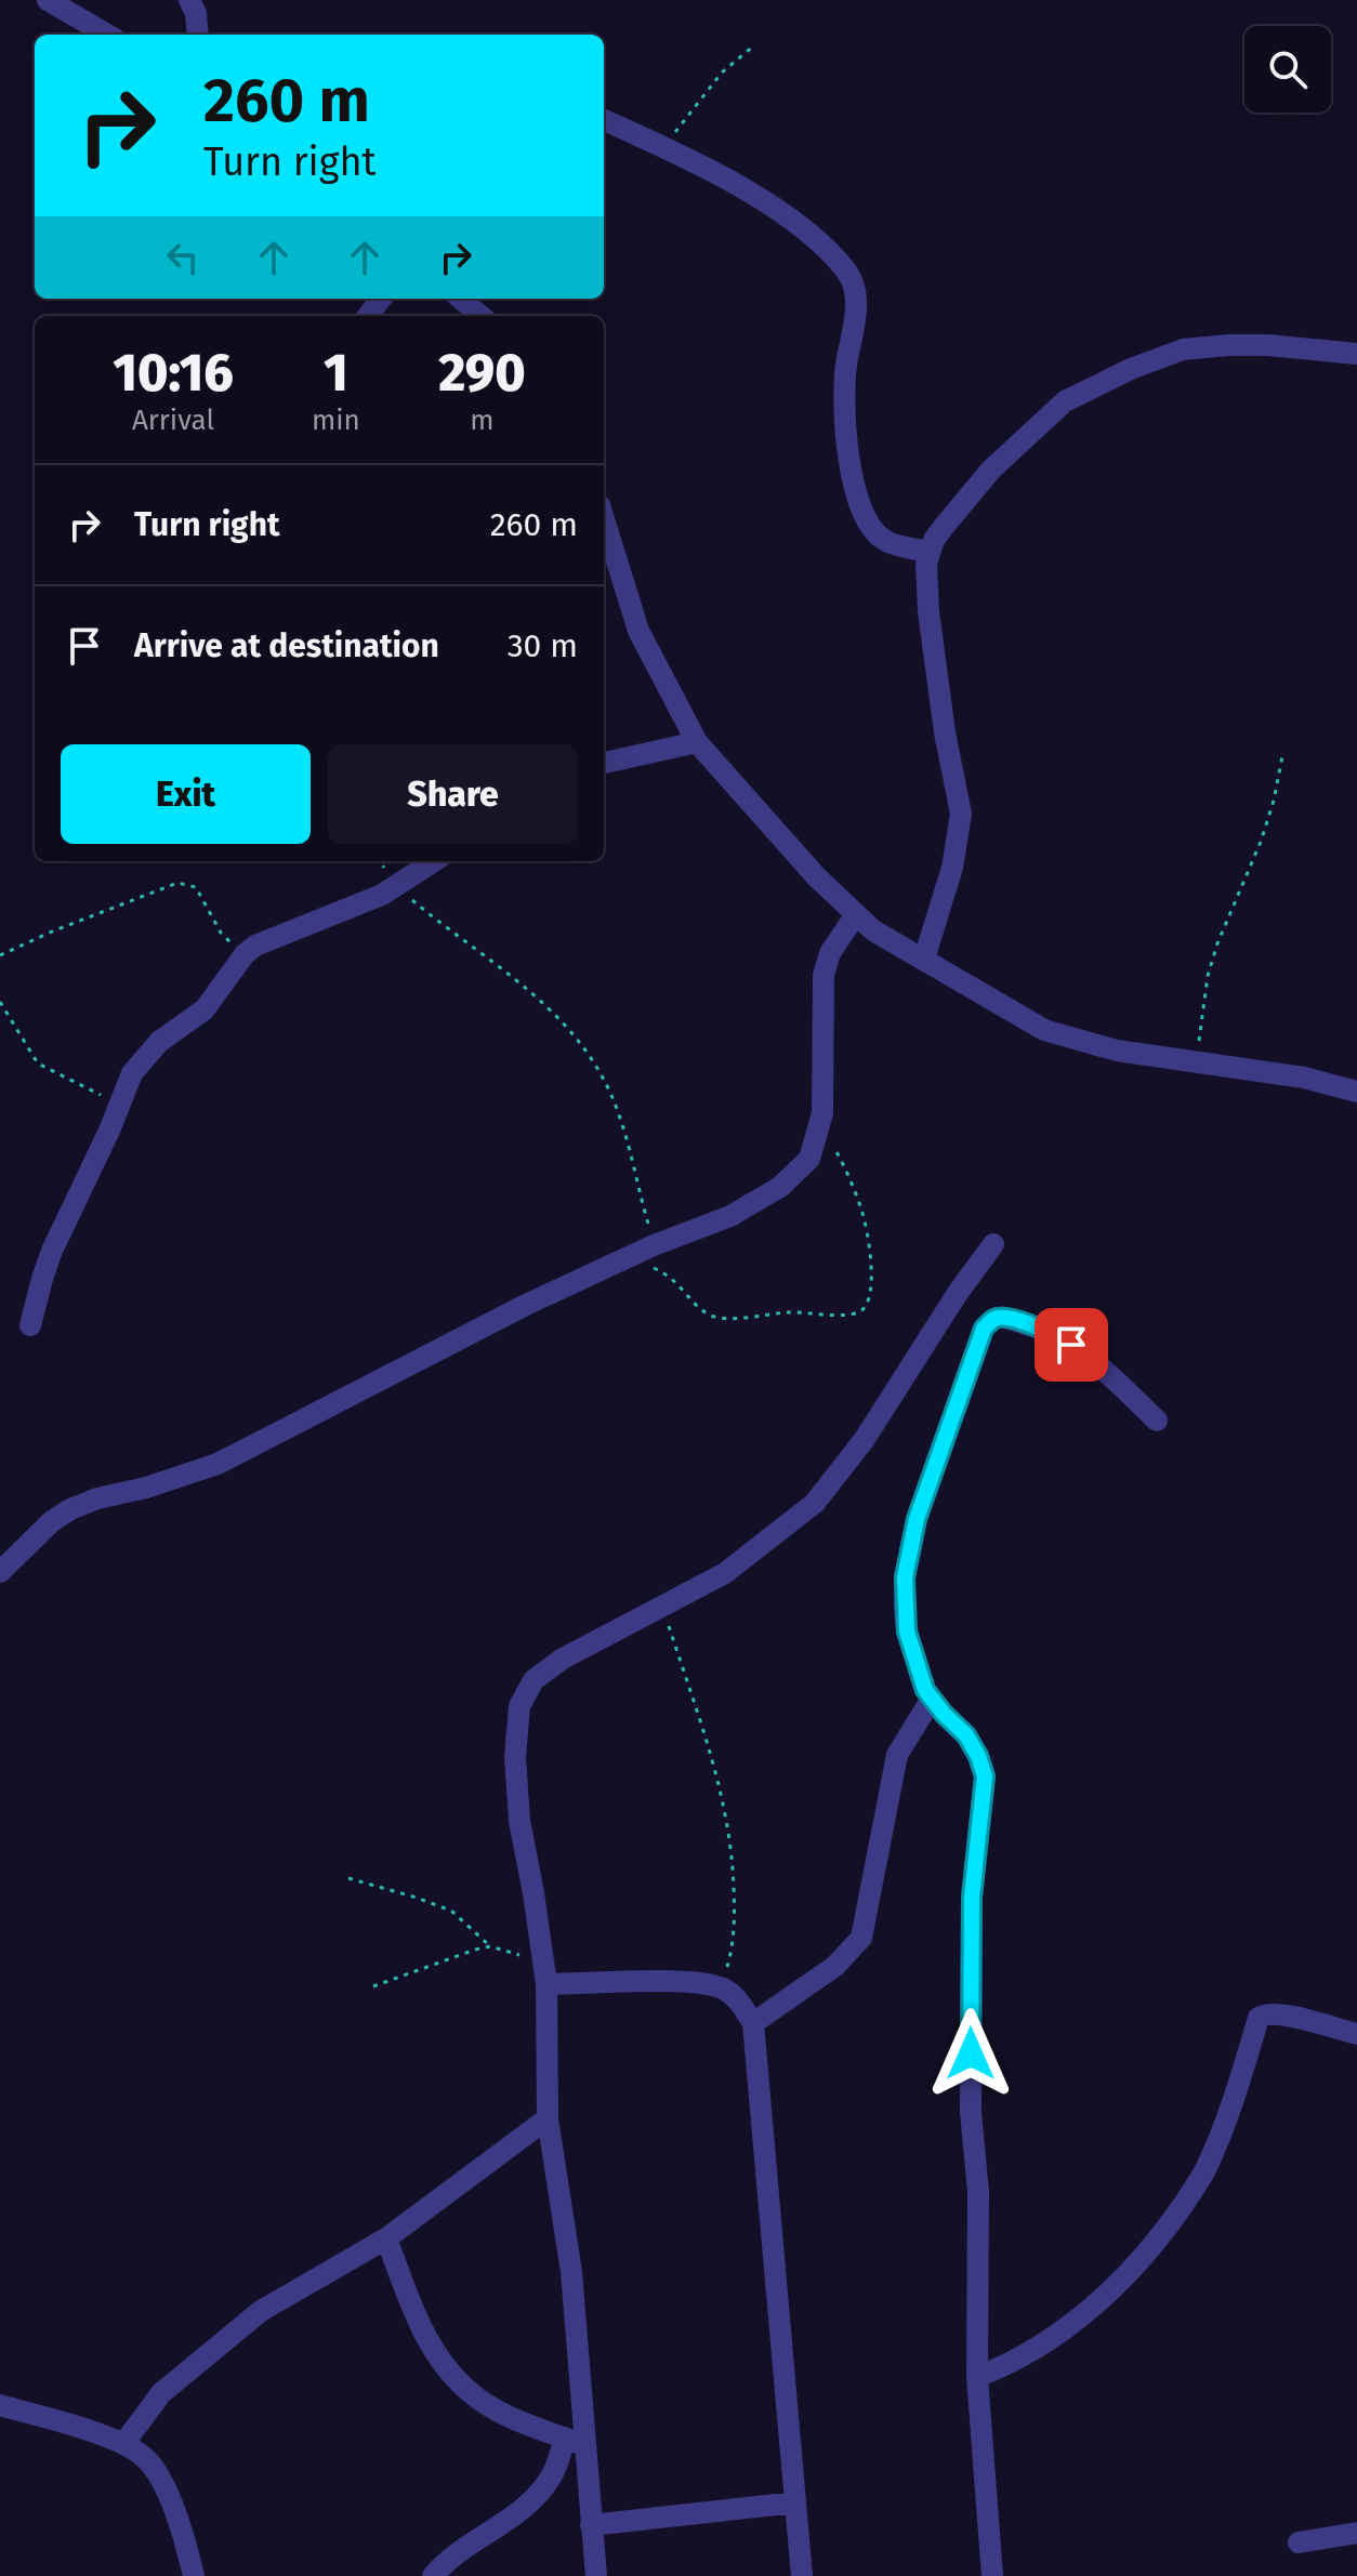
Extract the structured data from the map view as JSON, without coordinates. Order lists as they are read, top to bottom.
{
  "page": {
    "turn": ["260 m", "Turn right"],
    "eta": [
      "10:16",
      "Arrival",
      "1",
      "min",
      "290",
      "m"
    ],
    "list": [
      {
        "name": "Turn right",
        "value": "260 m"
      },
      {
        "name": "Arrive at destination",
        "value": "30 m"
      }
    ],
    "buttons": ["Exit", "Share"]
  }
}
